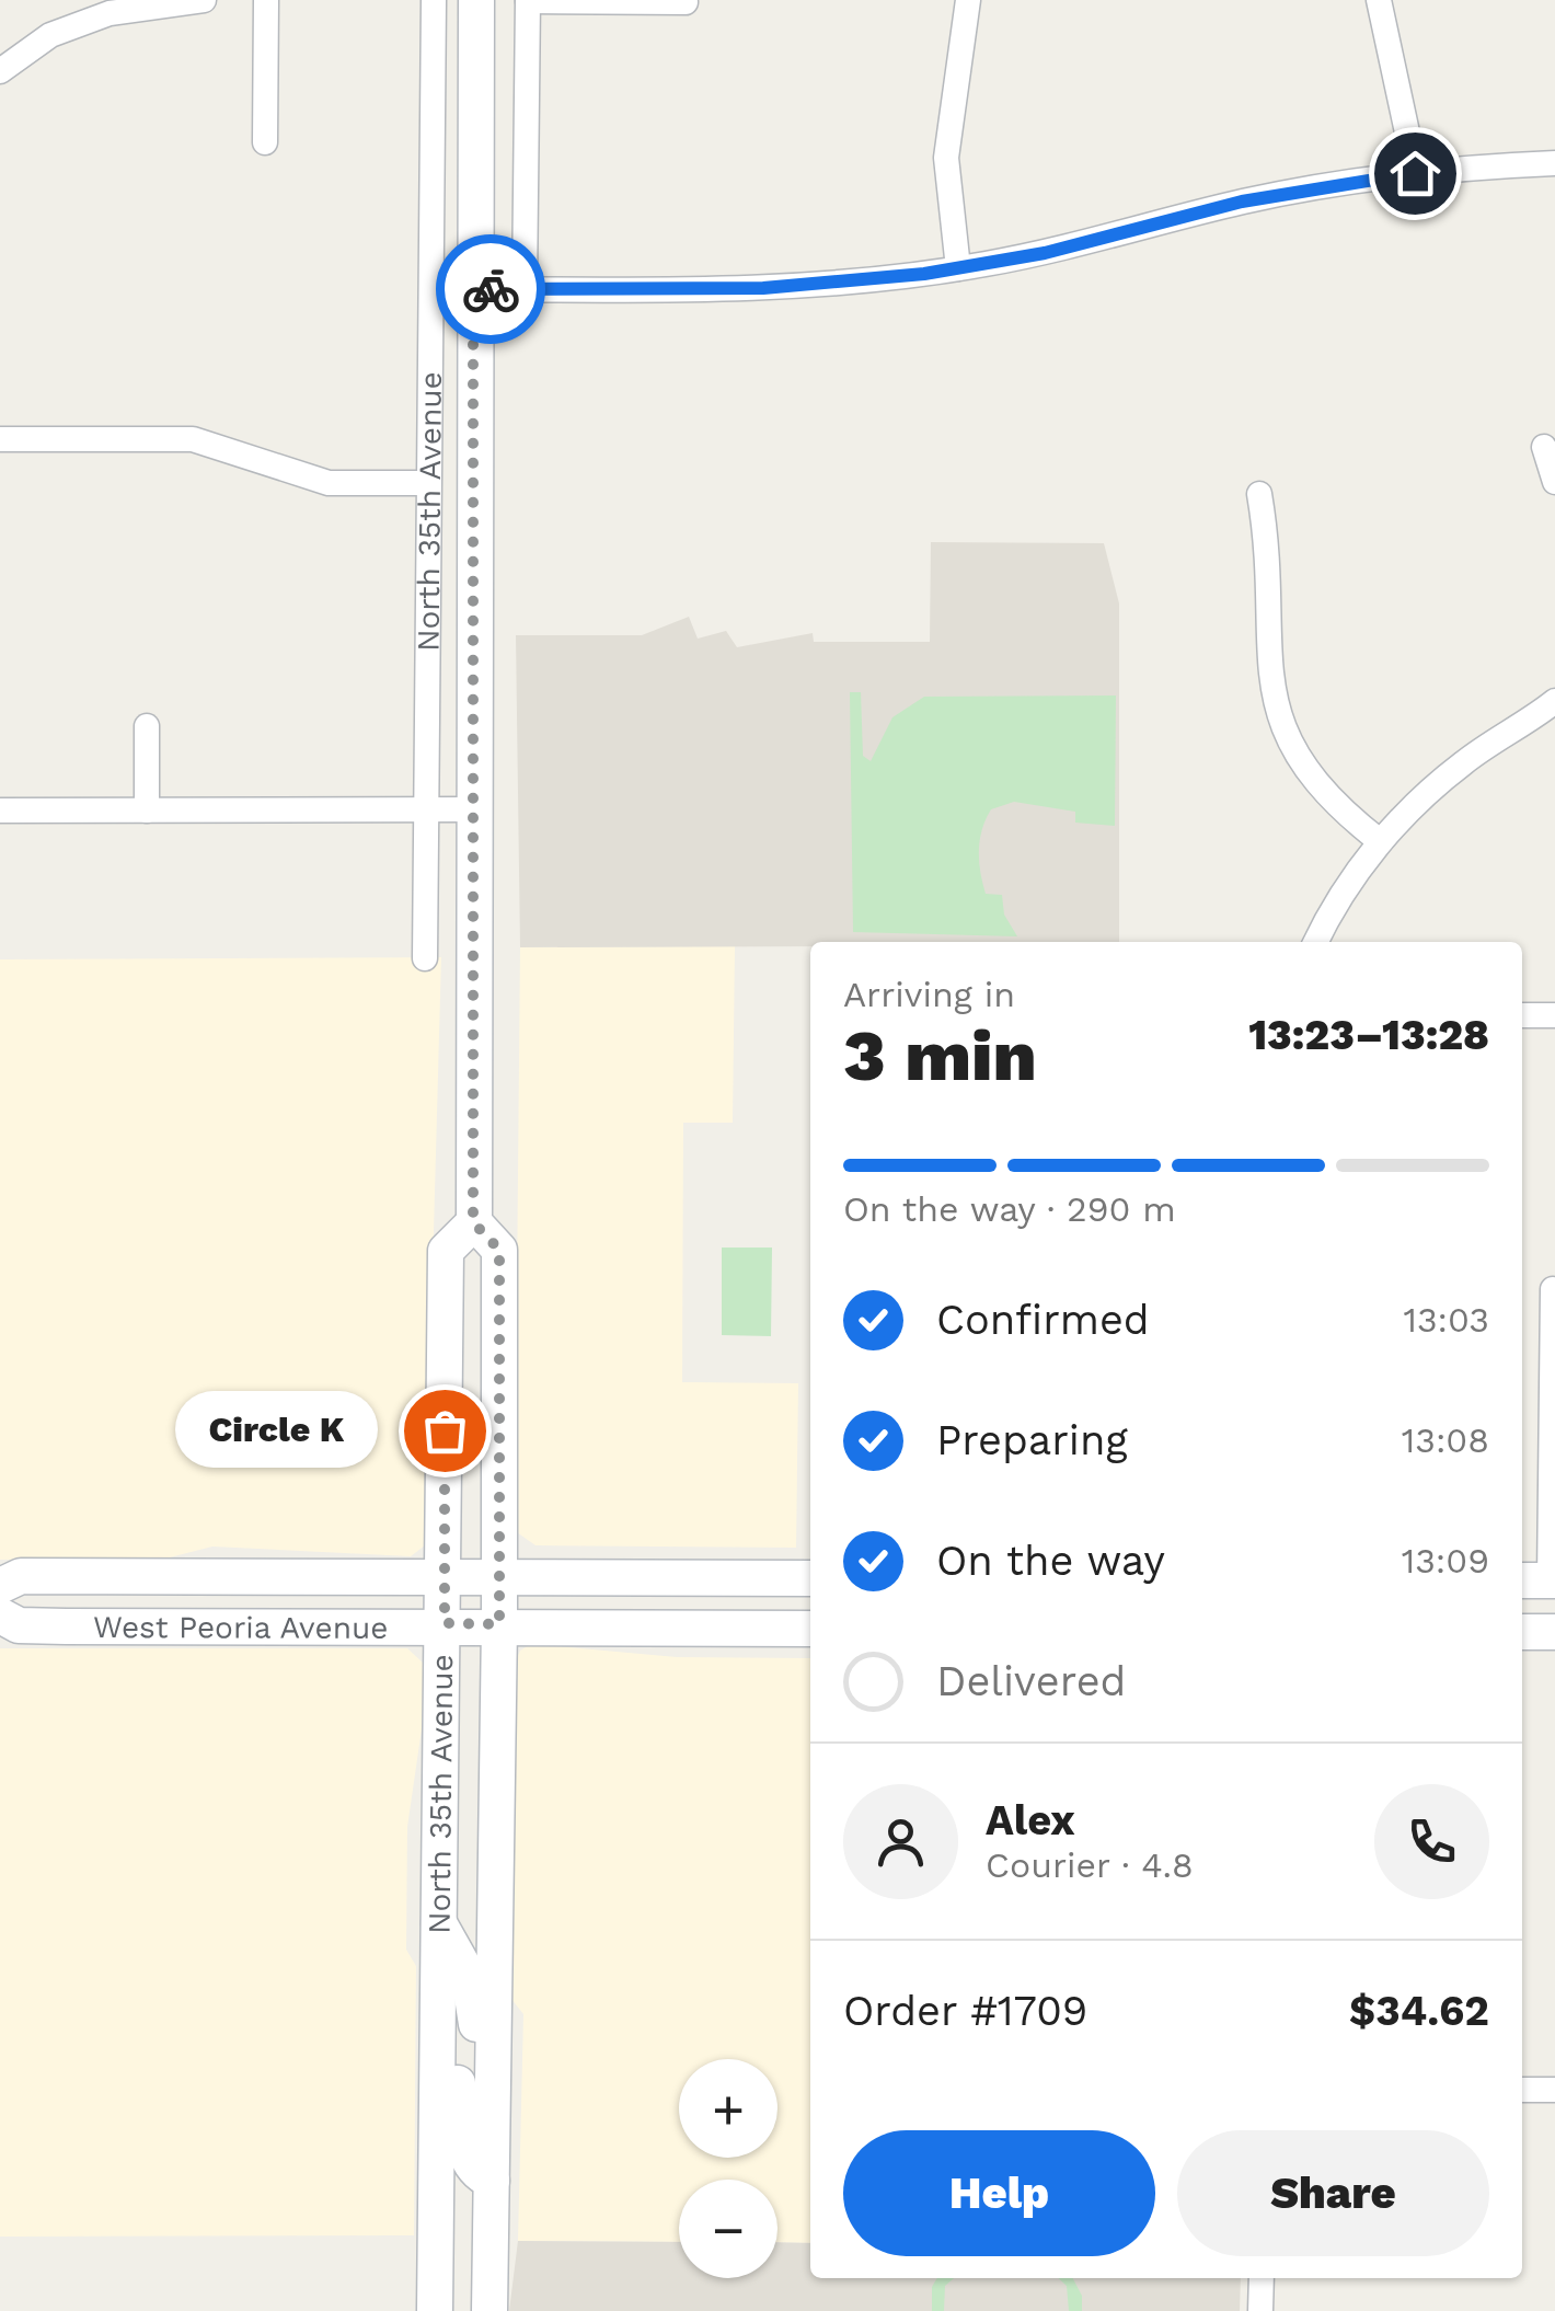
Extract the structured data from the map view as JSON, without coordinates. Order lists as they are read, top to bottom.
{
  "streets": {
    "main road": ["North 35th Avenue", "West Peoria Avenue"]
  },
  "crossings": [
    ["North 35th Avenue", "West Peoria Avenue"]
  ],
  "places": ["Circle K"],
  "page": {
    "heading": ["3 min", "Arriving in", "13:23–13:28"],
    "panel": [
      "Alex",
      "Courier · 4.8",
      "Order #1709",
      "$34.62"
    ],
    "bar": "On the way · 290 m",
    "list": [
      ["Confirmed", "13:03"],
      ["Preparing", "13:08"],
      ["On the way", "13:09"],
      "Delivered"
    ],
    "bubble": "Circle K",
    "map_buttons": ["+", "−"],
    "buttons": ["Help", "Share"]
  }
}
